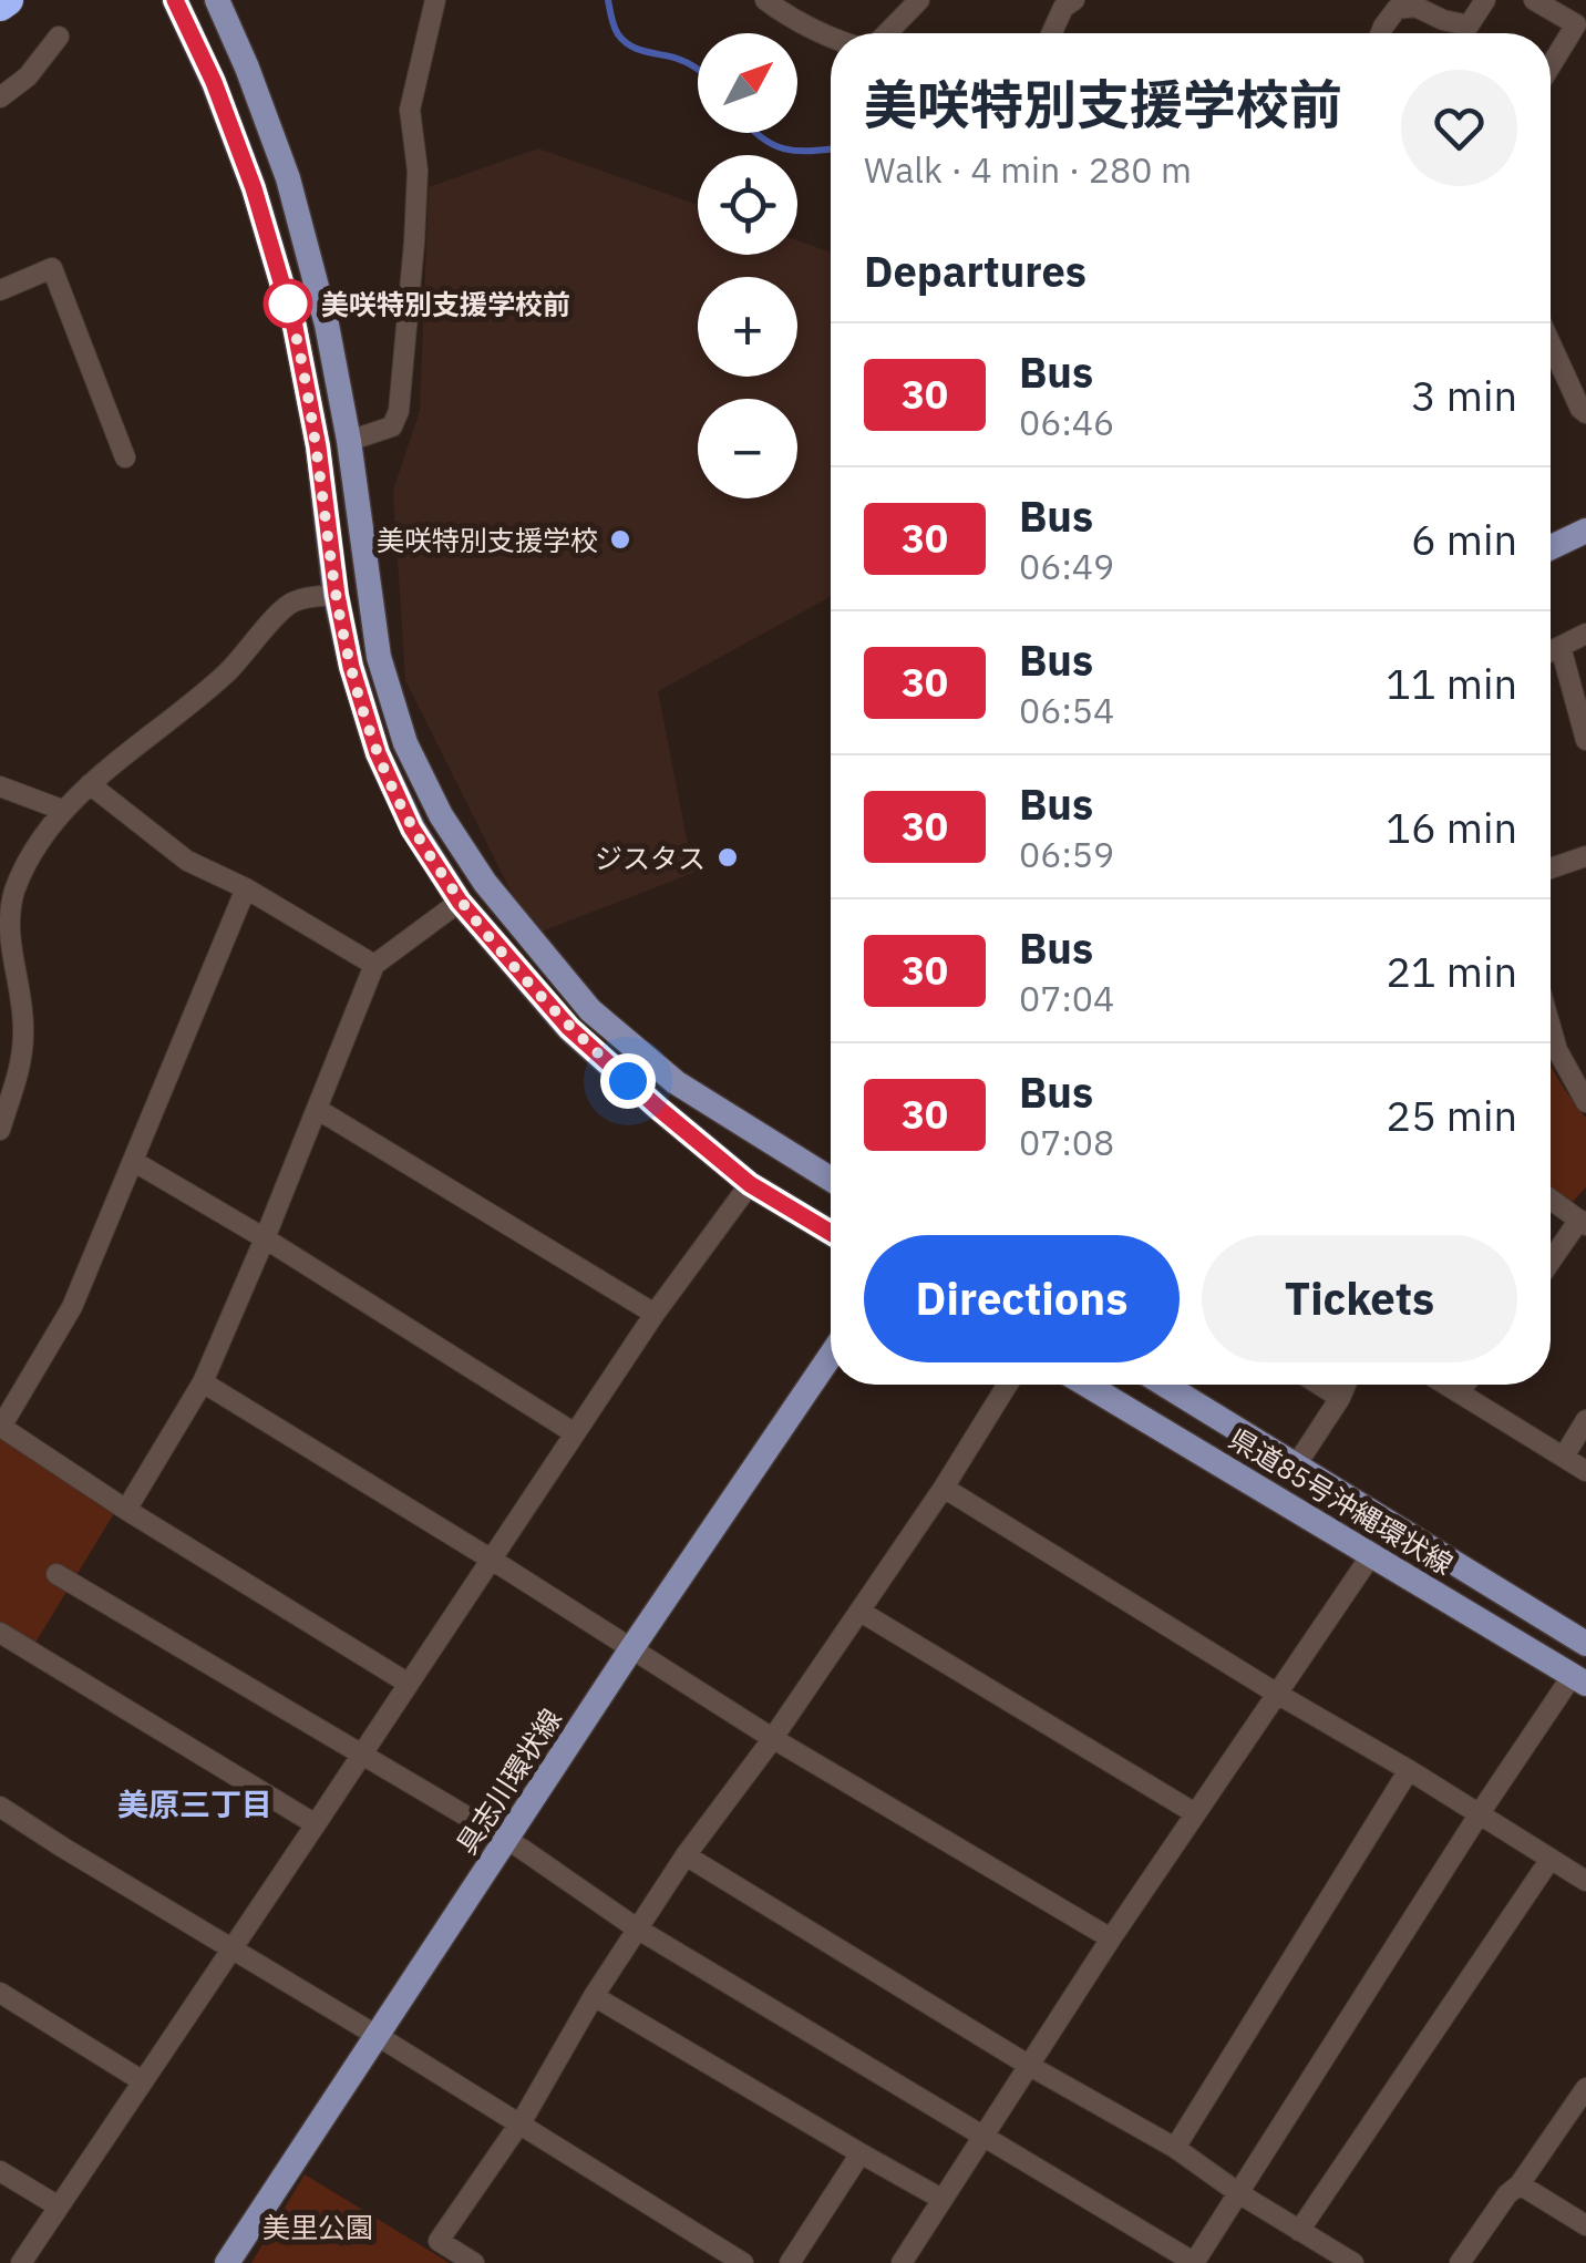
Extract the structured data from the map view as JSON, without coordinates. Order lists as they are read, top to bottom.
{
  "streets": {
    "main road": ["県道85号沖縄環状線", "具志川環状線"]
  },
  "districts": ["美原三丁目"],
  "parks": ["美里公園"],
  "places": ["美咲特別支援学校前", "美咲特別支援学校", "ジスタス"],
  "lines": ["bus line 30"],
  "north": "top right",
  "page": {
    "map_buttons": ["+", "−"],
    "heading": [
      ["美咲特別支援学校前", "Walk · 4 min · 280 m"],
      "Departures"
    ],
    "list": [
      {
        "mark": "30",
        "name": "Bus",
        "note": "06:46",
        "value": "3 min"
      },
      {
        "mark": "30",
        "name": "Bus",
        "note": "06:49",
        "value": "6 min"
      },
      {
        "mark": "30",
        "name": "Bus",
        "note": "06:54",
        "value": "11 min"
      },
      {
        "mark": "30",
        "name": "Bus",
        "note": "06:59",
        "value": "16 min"
      },
      {
        "mark": "30",
        "name": "Bus",
        "note": "07:04",
        "value": "21 min"
      },
      {
        "mark": "30",
        "name": "Bus",
        "note": "07:08",
        "value": "25 min"
      }
    ],
    "buttons": ["Directions", "Tickets"]
  }
}
